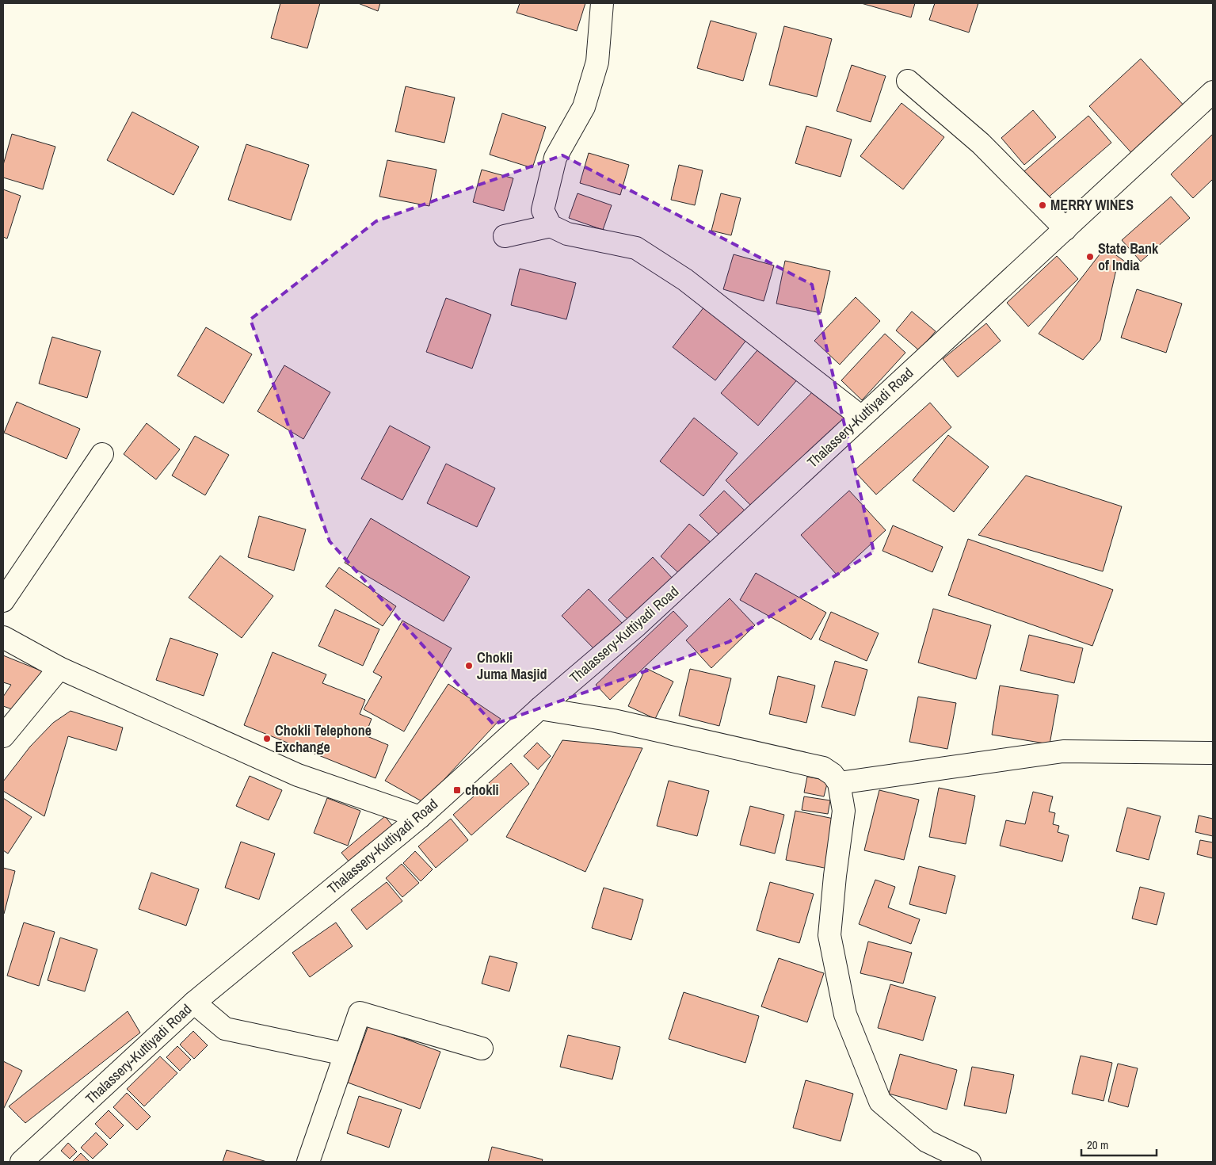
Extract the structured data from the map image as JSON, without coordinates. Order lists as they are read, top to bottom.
{
  "streets": {
    "street": ["Thalassery-Kuttiyadi Road"]
  },
  "places": {
    "other": [
      "MERRY WINES",
      "State Bank of India",
      "Chokli Juma Masjid",
      "Chokli Telephone Exchange"
    ],
    "transit": ["chokli"]
  },
  "scale_bar": "20 m"
}
